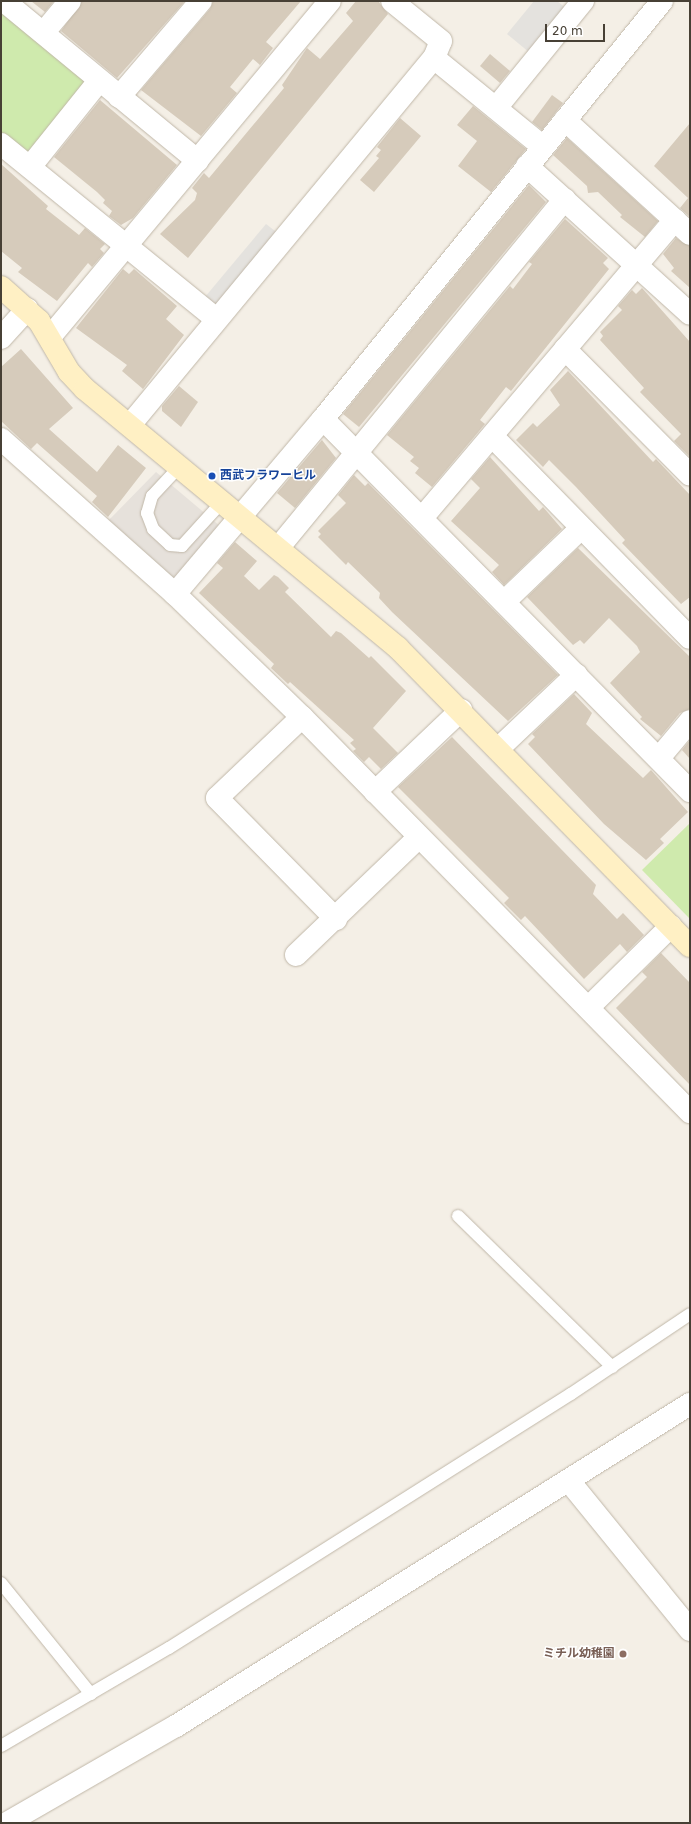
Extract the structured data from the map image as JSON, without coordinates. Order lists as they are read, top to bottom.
{
  "places": ["西武フラワーヒル", "ミチル幼稚園"],
  "scale_bar": "20 m"
}
